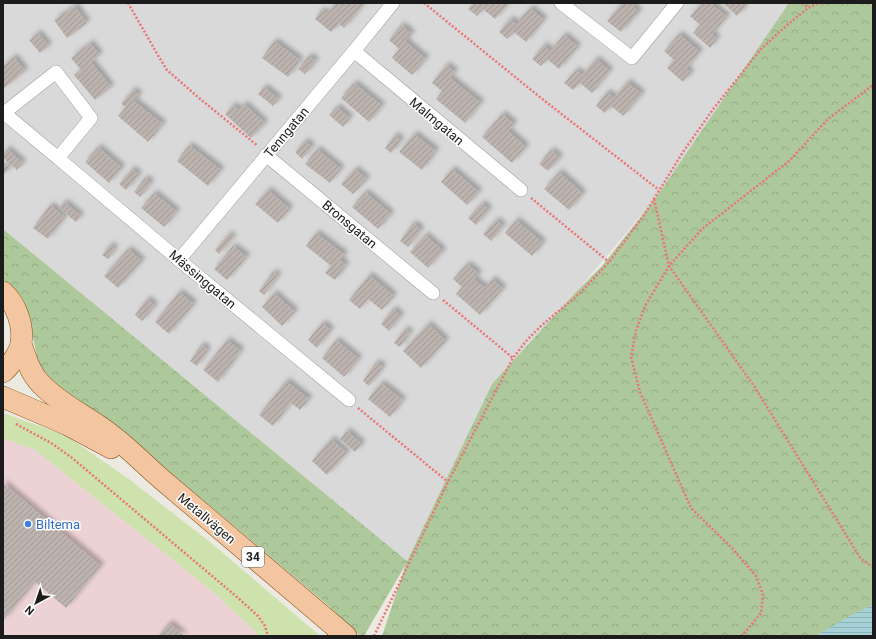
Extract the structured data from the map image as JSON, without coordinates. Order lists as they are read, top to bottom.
{
  "streets": {
    "main road": ["Metallvägen", "34"],
    "street": [
      "Malmgatan",
      "Tenngatan",
      "Bronsgatan",
      "Mässinggatan"
    ]
  },
  "crossings": [
    ["Malmgatan", "Tenngatan"],
    ["Tenngatan", "Bronsgatan"],
    ["Tenngatan", "Mässinggatan"],
    ["Metallvägen", "34"]
  ],
  "places": ["Biltema"],
  "north": "bottom left"
}
